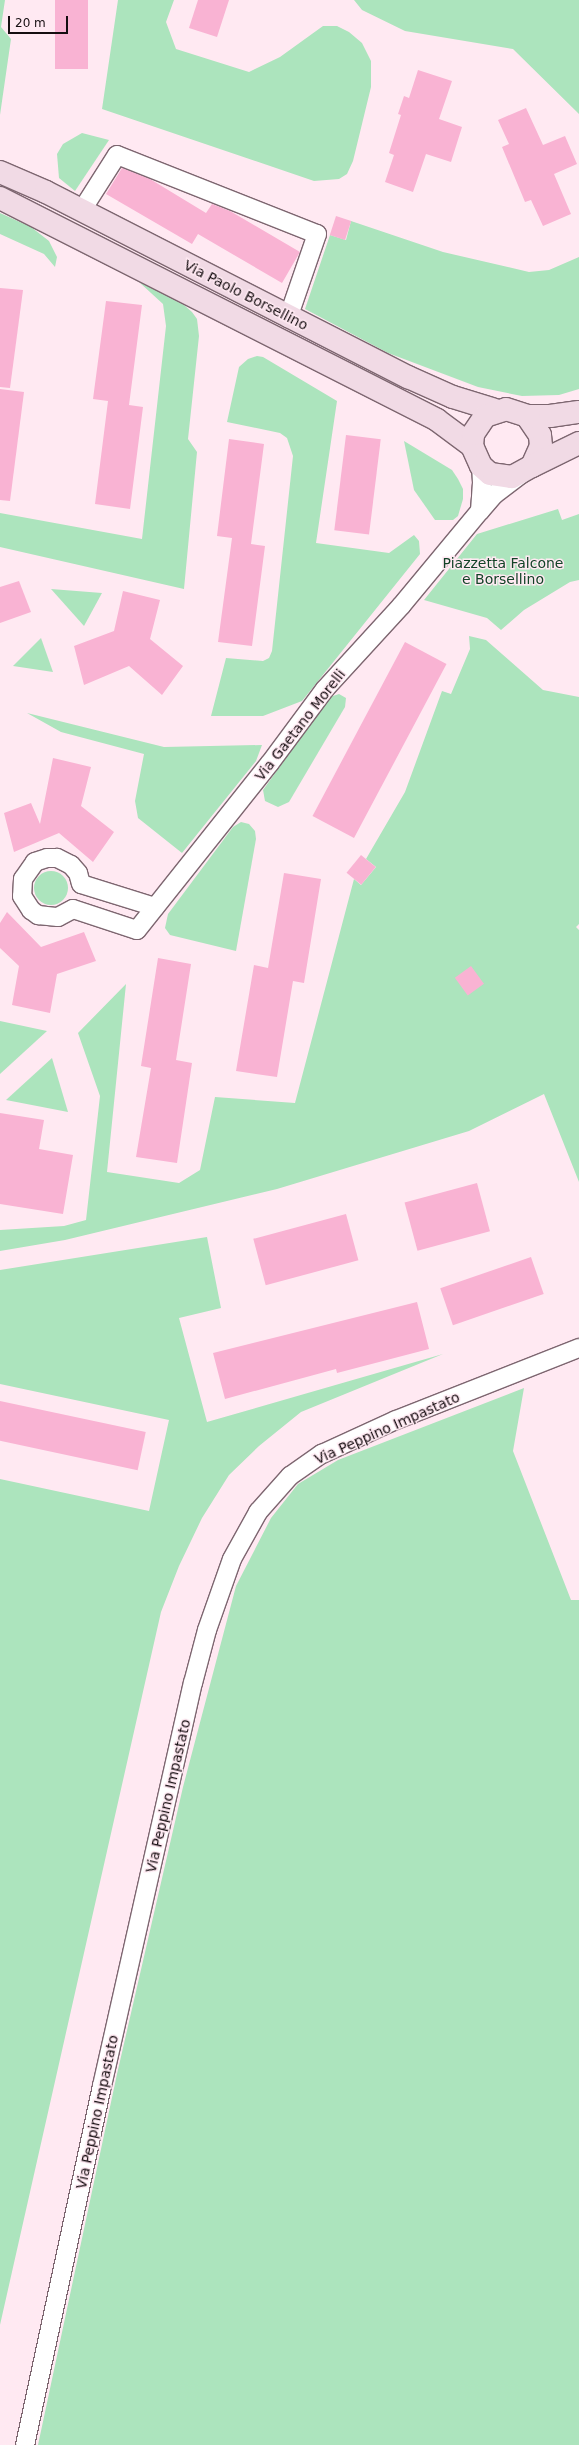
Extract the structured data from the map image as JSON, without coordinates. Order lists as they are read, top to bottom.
{
  "streets": {
    "street": ["Via Paolo Borsellino", "Via Gaetano Morelli", "Via Peppino Impastato"]
  },
  "crossings": [
    ["Via Paolo Borsellino", "Via Gaetano Morelli"]
  ],
  "parks": ["Piazzetta Falcone e Borsellino"],
  "scale_bar": "20 m"
}
